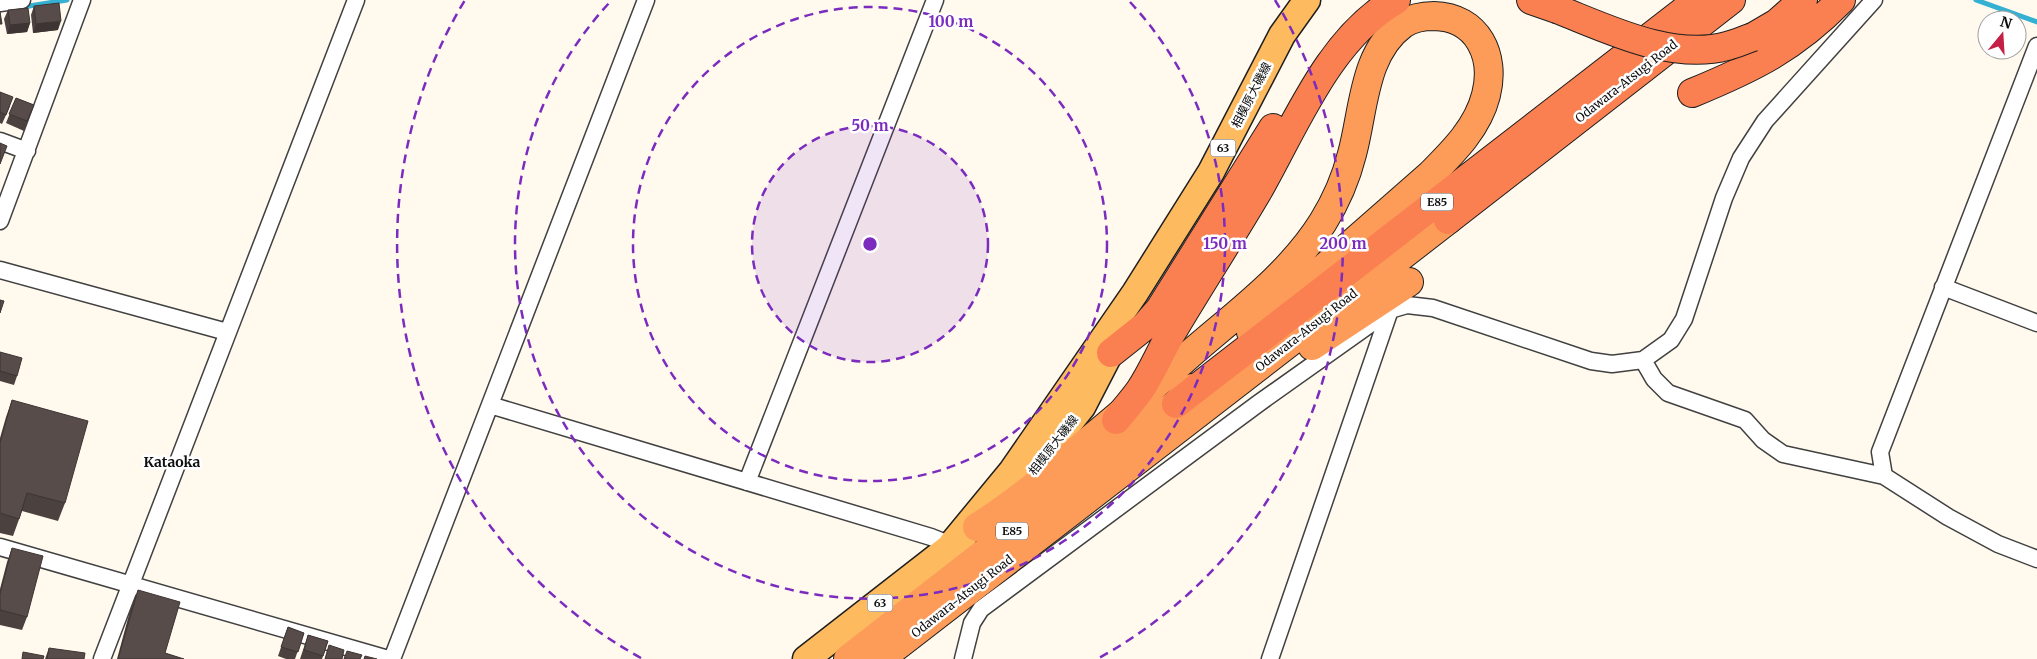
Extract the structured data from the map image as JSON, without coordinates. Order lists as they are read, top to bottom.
{
  "streets": {
    "highway": ["Odawara-Atsugi Road", "E85"],
    "main road": ["相模原大磯線", "63"]
  },
  "crossings": [
    ["相模原大磯線", "63"]
  ],
  "districts": ["Kataoka"],
  "north": "top",
  "rings": [
    "100 m",
    "50 m",
    "150 m",
    "200 m"
  ]
}
